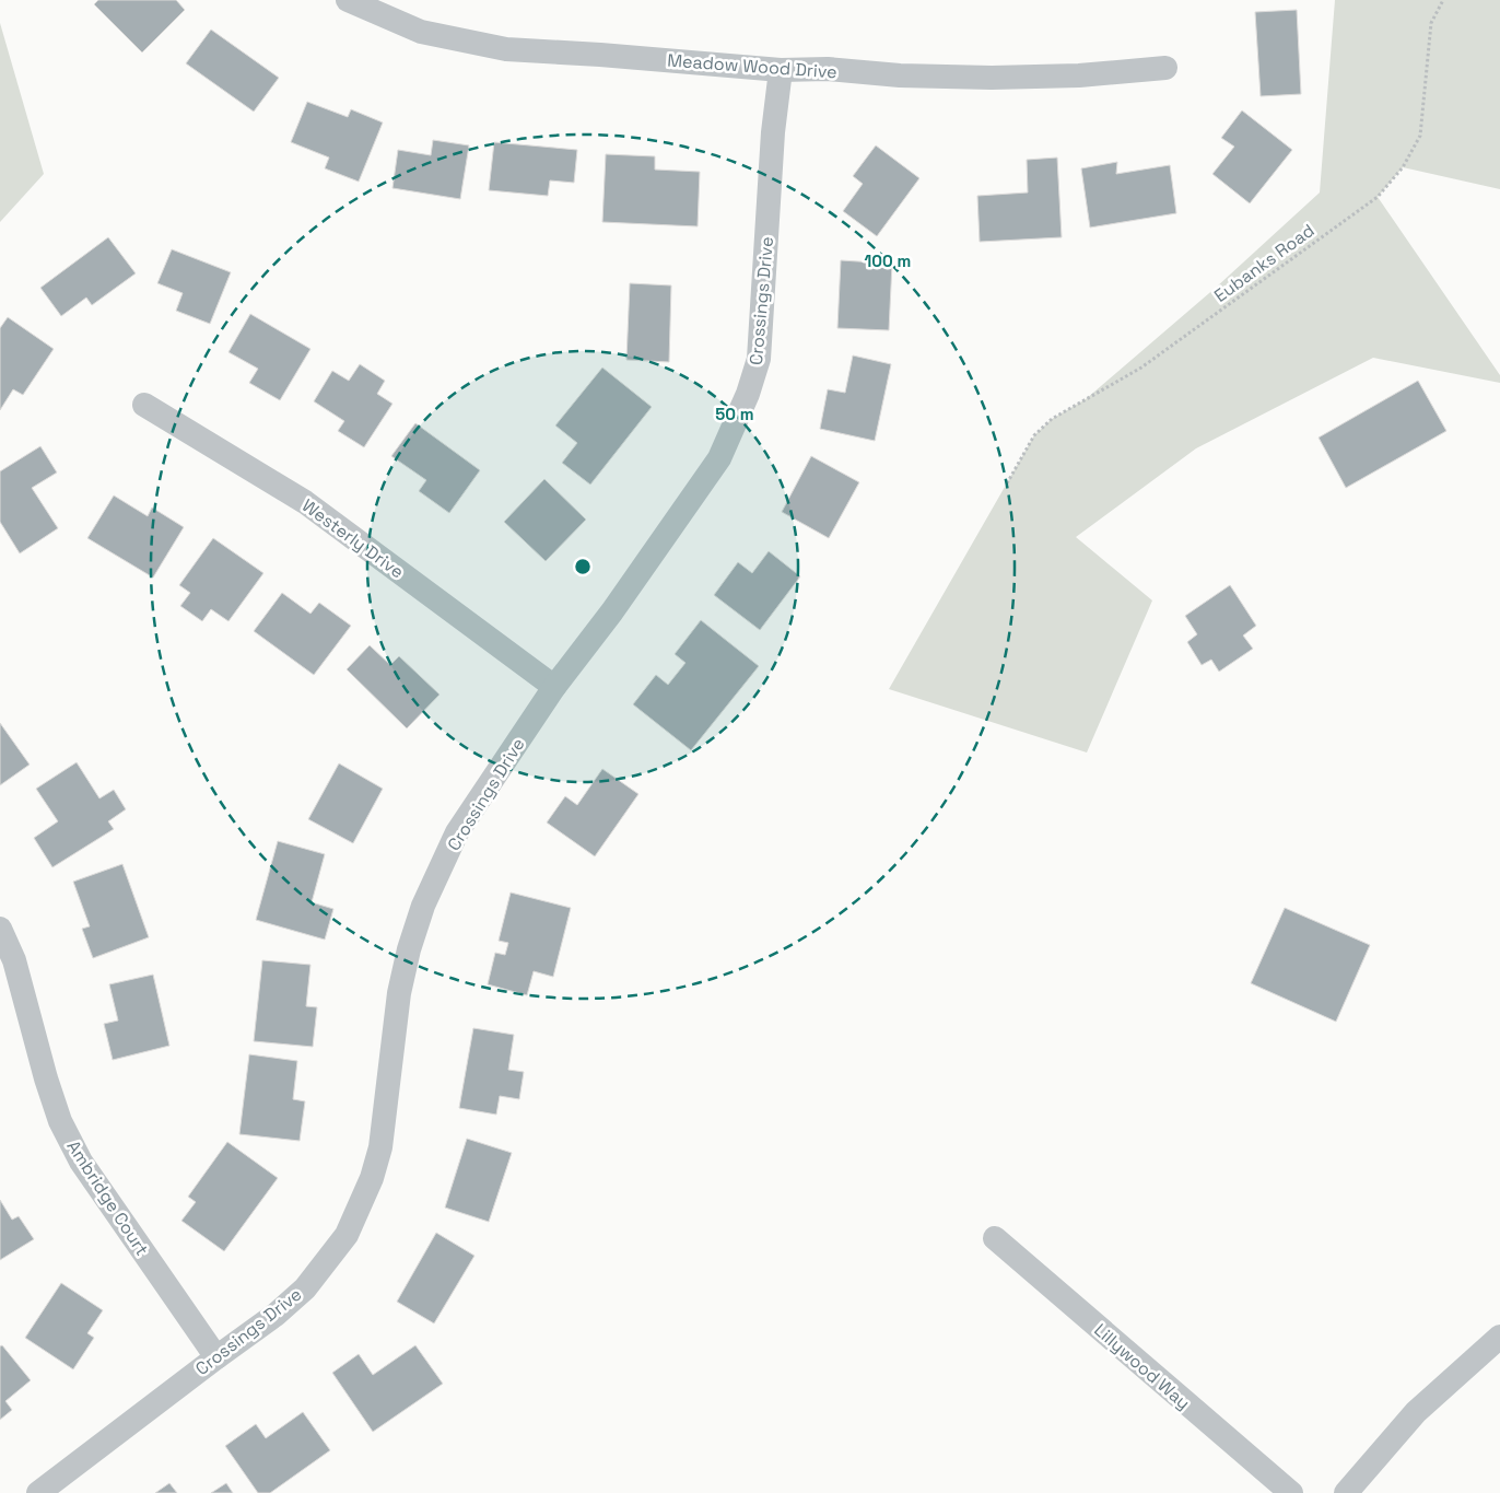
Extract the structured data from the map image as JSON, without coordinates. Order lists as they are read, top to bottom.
{
  "streets": {
    "street": [
      "Meadow Wood Drive",
      "Crossings Drive",
      "Westerly Drive",
      "Ambridge Court",
      "Lillywood Way"
    ],
    "path": ["Eubanks Road"]
  },
  "crossings": [
    ["Meadow Wood Drive", "Crossings Drive"],
    ["Crossings Drive", "Westerly Drive"],
    ["Crossings Drive", "Ambridge Court"]
  ],
  "rings": ["100 m", "50 m"]
}
